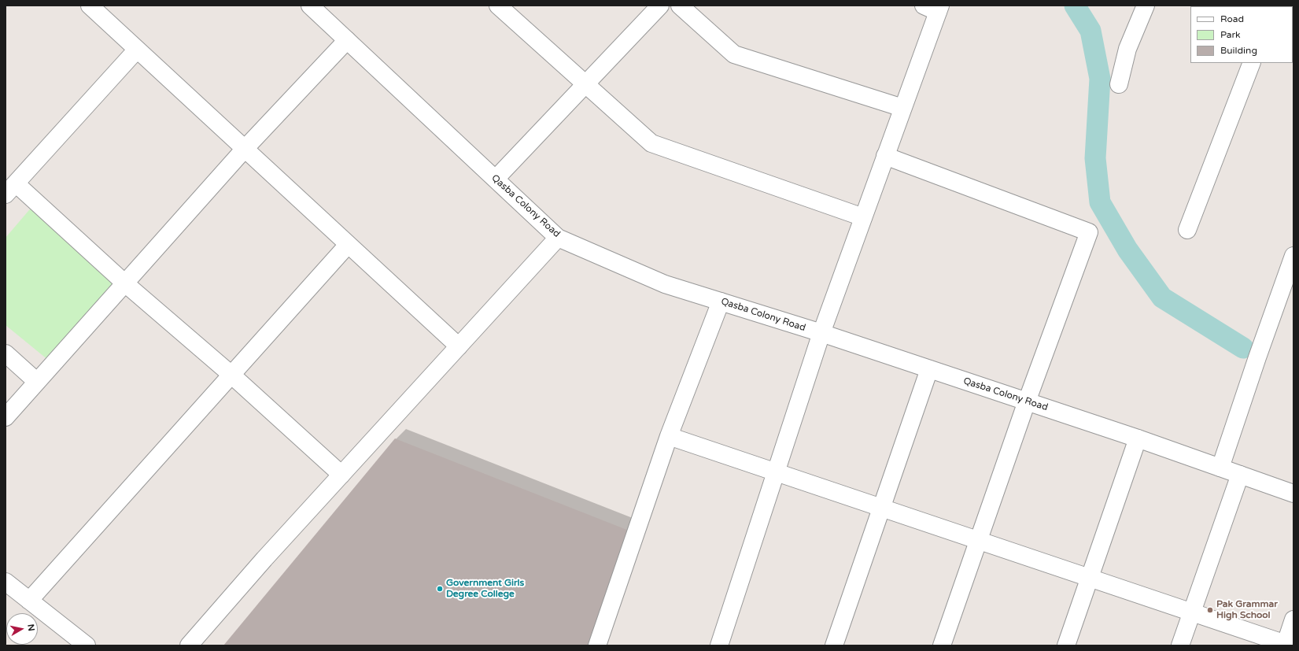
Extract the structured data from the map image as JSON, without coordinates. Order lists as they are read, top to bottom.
{
  "streets": {
    "street": ["Qasba Colony Road"]
  },
  "places": ["Government Girls Degree College", "Pak Grammar High School"],
  "legend": ["Road", "Park", "Building"],
  "north": "right"
}
